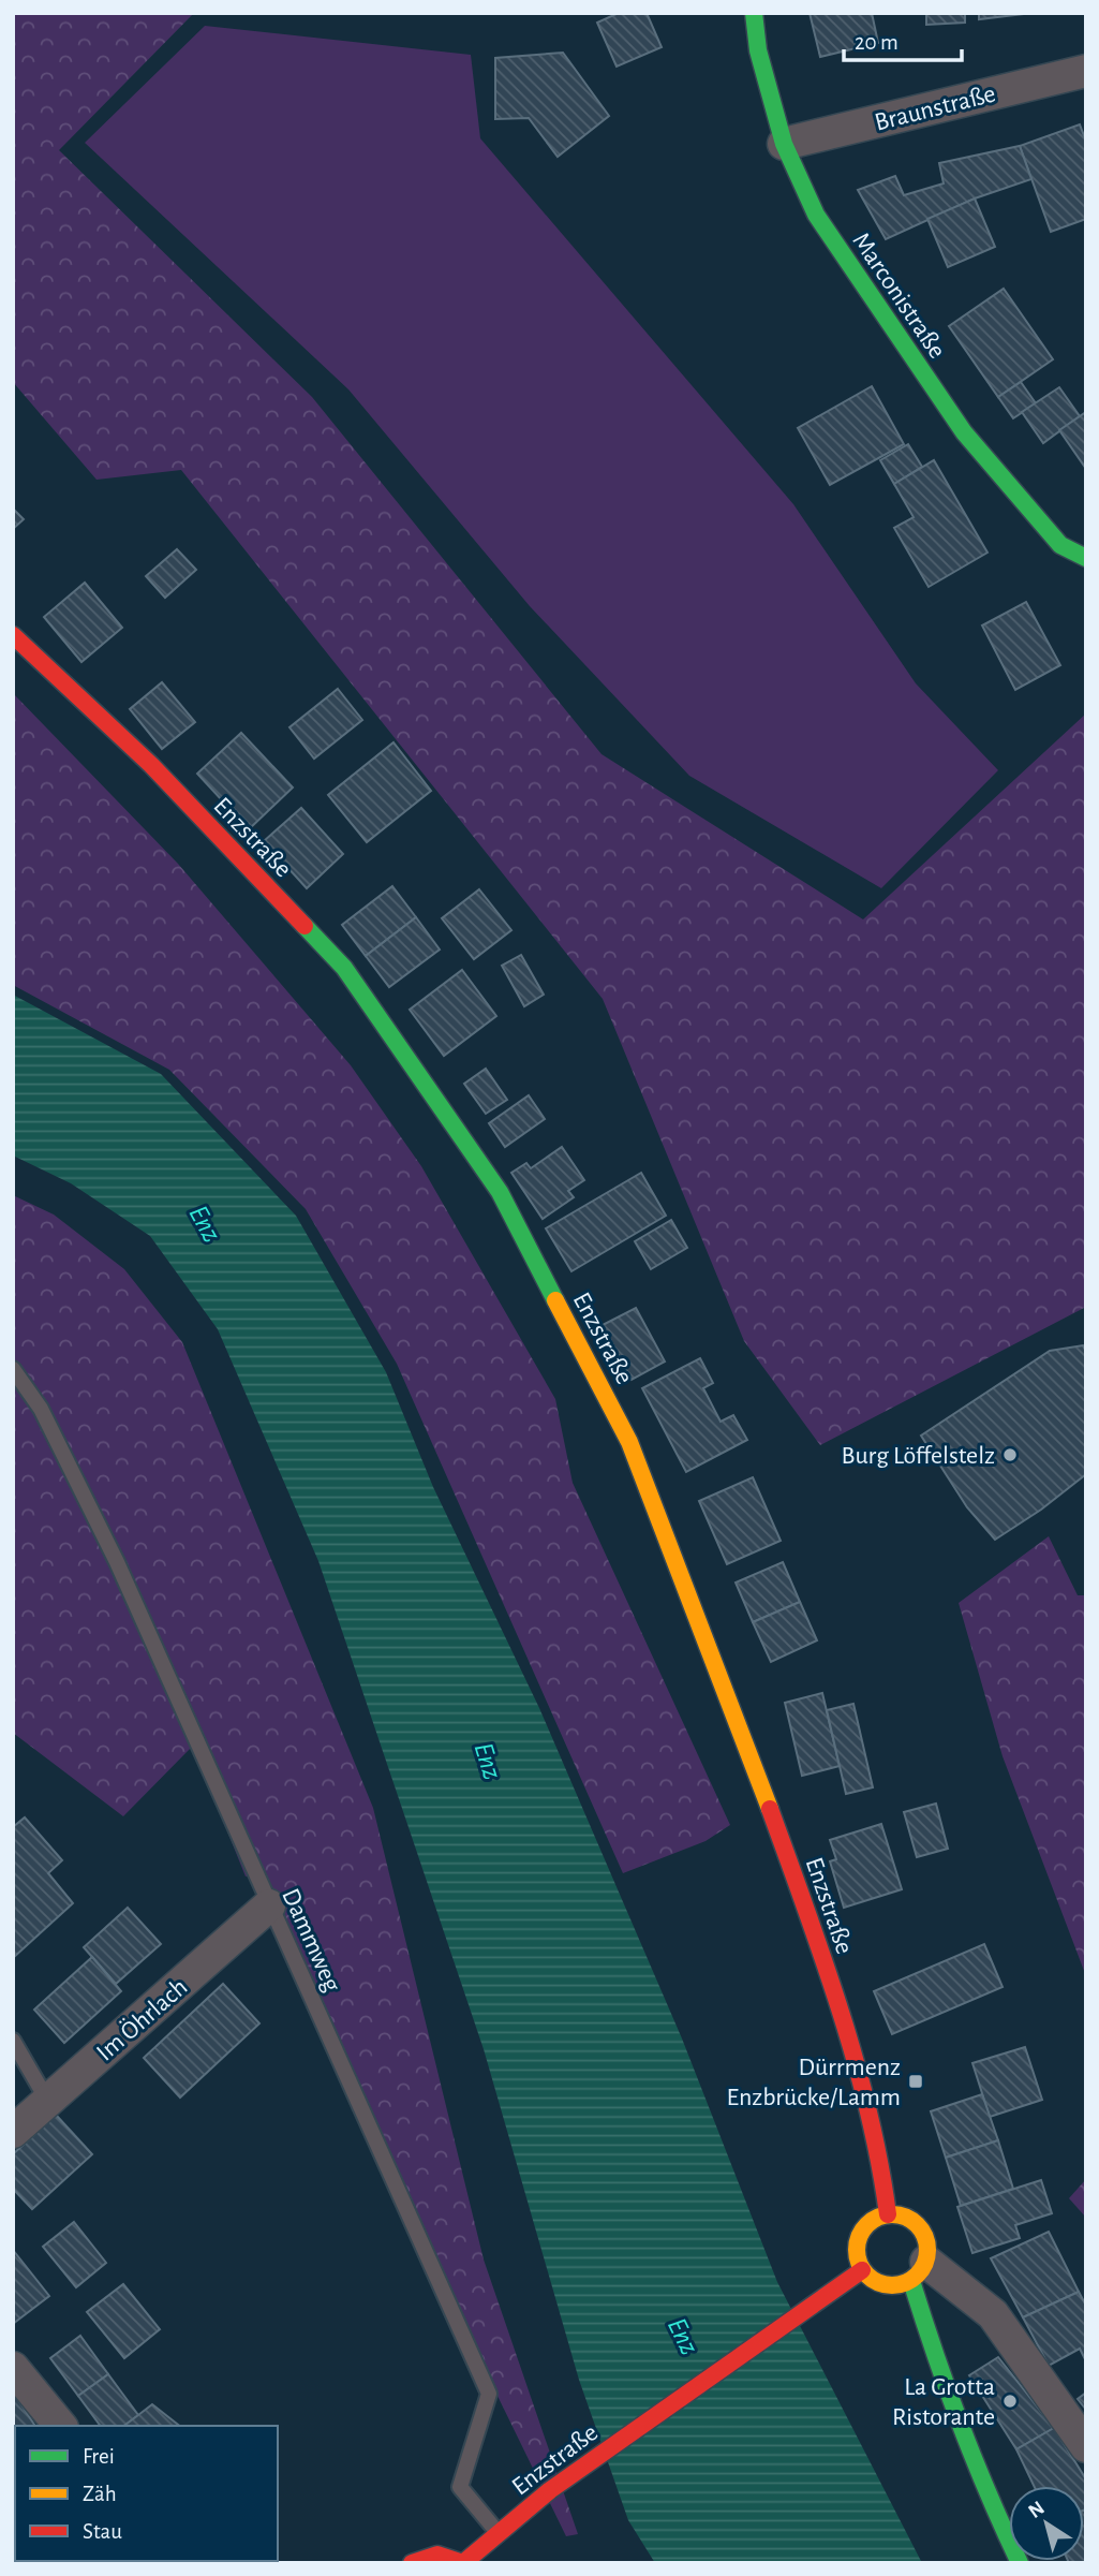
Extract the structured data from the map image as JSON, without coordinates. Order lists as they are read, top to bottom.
{
  "streets": {
    "main road": ["Marconistraße", "Enzstraße"],
    "street": ["Braunstraße", "Im Öhrlach"],
    "lane": ["Dammweg"]
  },
  "crossings": [
    ["Braunstraße", "Marconistraße"],
    ["Enzstraße", "Dammweg"],
    ["Dammweg", "Im Öhrlach"]
  ],
  "water": ["Enz"],
  "places": {
    "other": ["Burg Löffelstelz", "La Grotta Ristorante"],
    "transit": ["Dürrmenz Enzbrücke/Lamm"]
  },
  "legend": ["Frei", "Zäh", "Stau"],
  "scale_bar": "20 m",
  "north": "top left"
}
